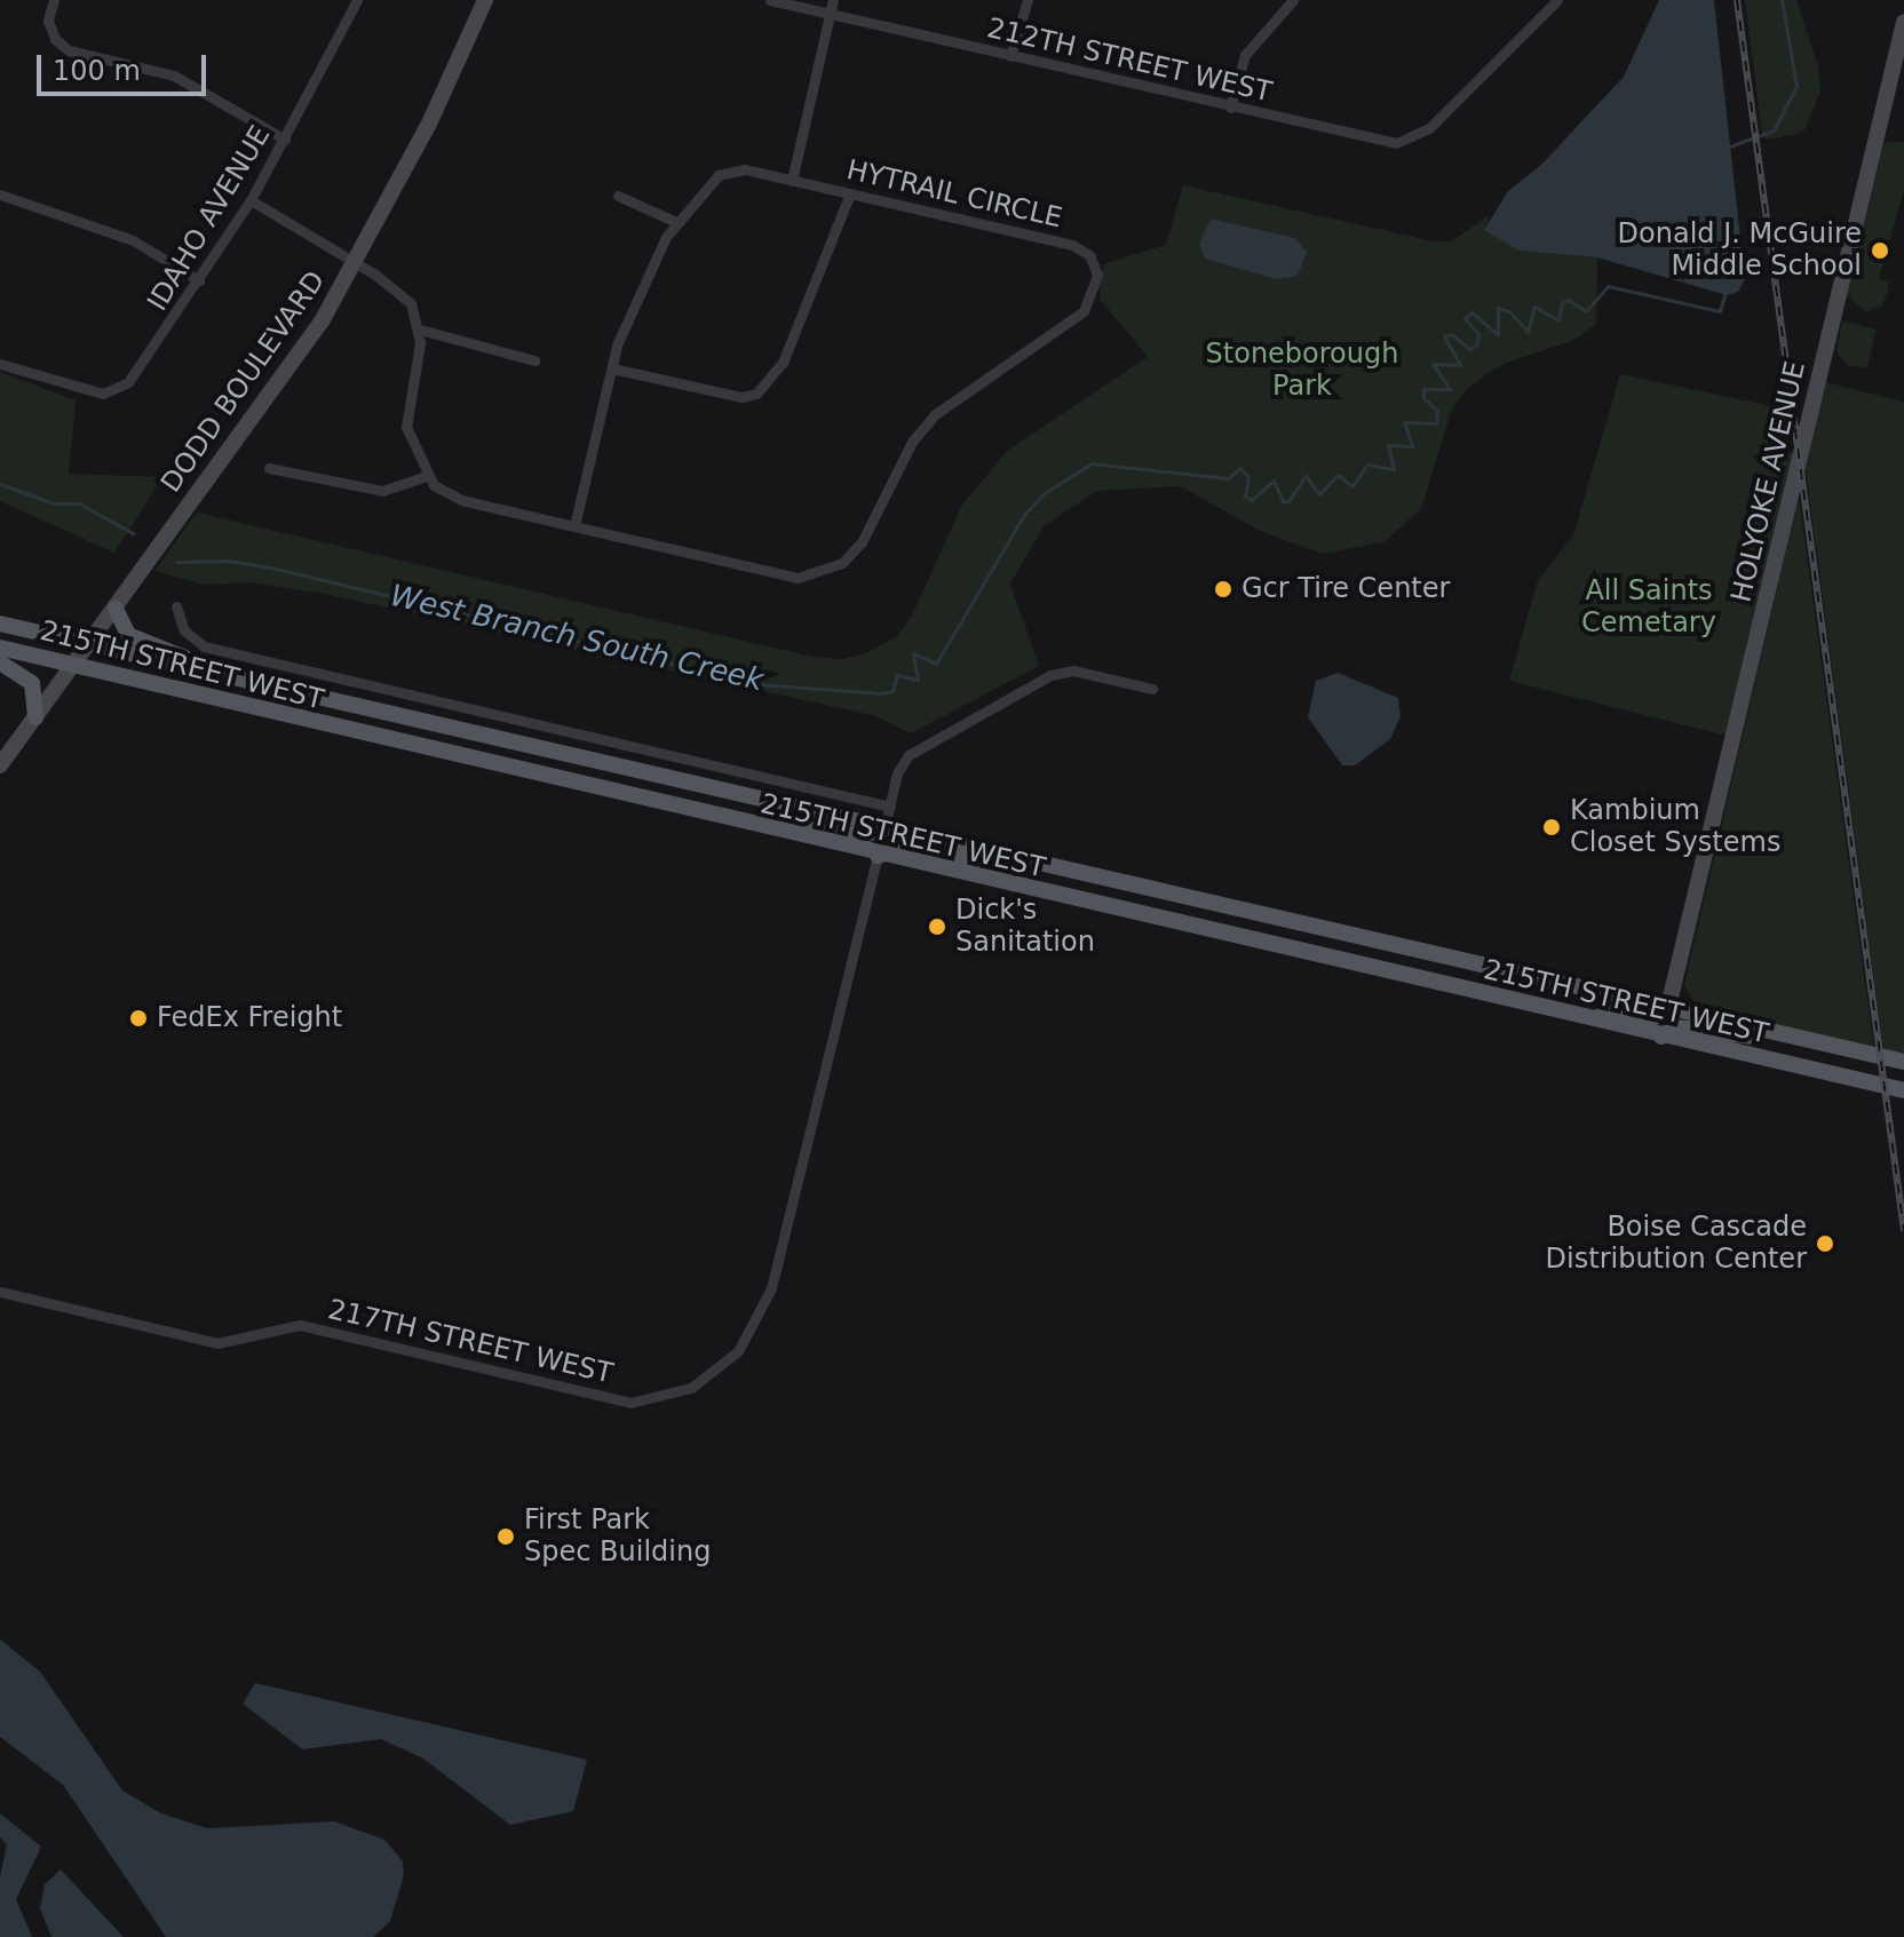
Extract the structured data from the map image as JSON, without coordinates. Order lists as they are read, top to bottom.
{
  "streets": {
    "main road": ["215TH STREET WEST"],
    "street": [
      "212TH STREET WEST",
      "HYTRAIL CIRCLE",
      "IDAHO AVENUE",
      "DODD BOULEVARD",
      "HOLYOKE AVENUE",
      "217TH STREET WEST"
    ]
  },
  "crossings": [
    ["DODD BOULEVARD", "215TH STREET WEST"],
    ["HOLYOKE AVENUE", "215TH STREET WEST"],
    ["215TH STREET WEST", "217TH STREET WEST"]
  ],
  "water": ["West Branch South Creek"],
  "parks": ["Stoneborough Park", "All Saints Cemetary"],
  "places": [
    "Donald J. McGuire Middle School",
    "Gcr Tire Center",
    "Kambium Closet Systems",
    "Dick's Sanitation",
    "FedEx Freight",
    "Boise Cascade Distribution Center",
    "First Park Spec Building"
  ],
  "scale_bar": "100 m"
}
